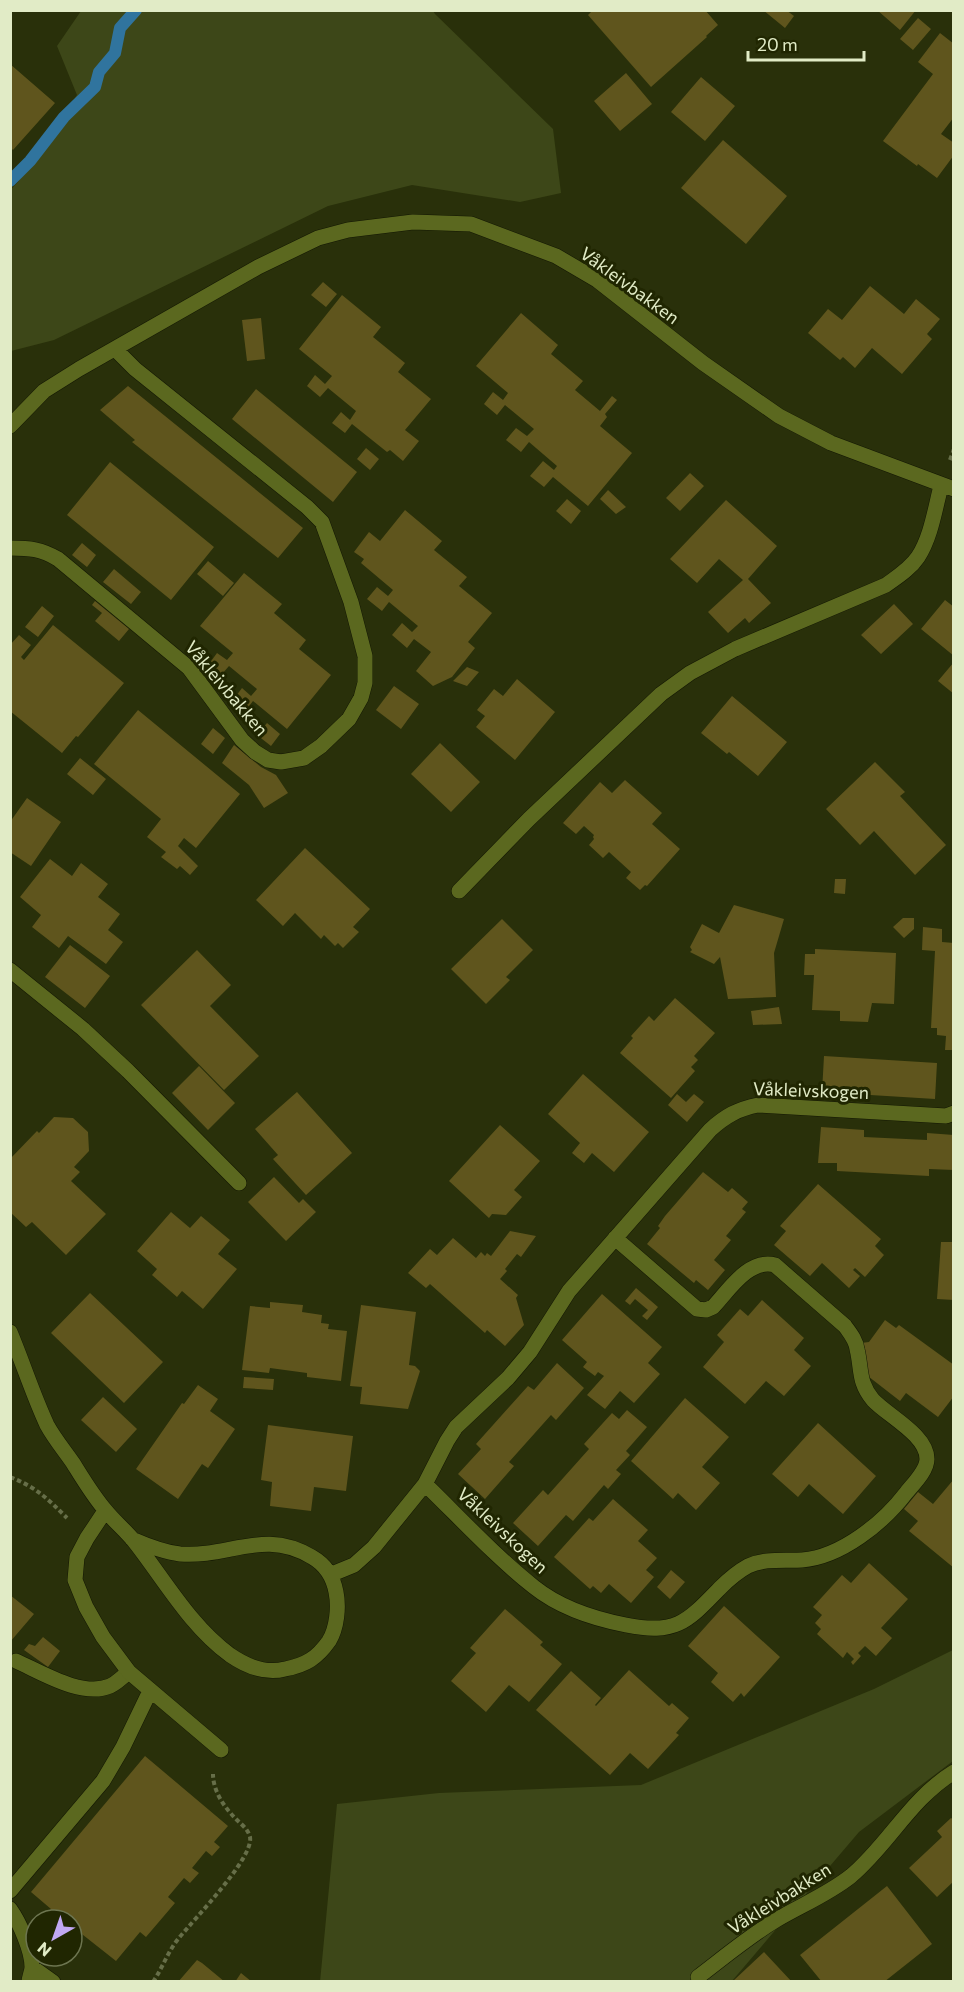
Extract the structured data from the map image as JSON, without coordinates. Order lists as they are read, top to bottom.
{
  "streets": {
    "street": ["Våkleivbakken", "Våkleivskogen"]
  },
  "scale_bar": "20 m",
  "north": "bottom left"
}
